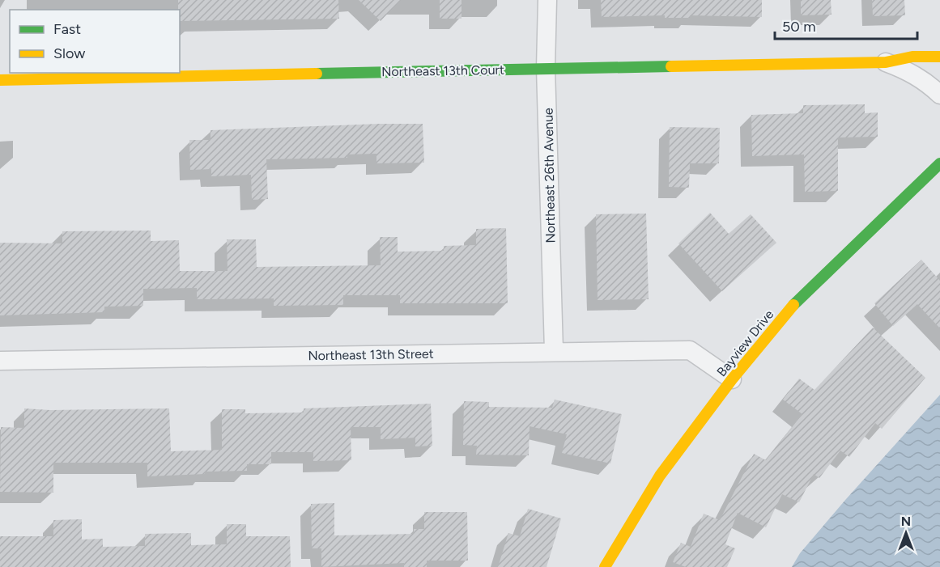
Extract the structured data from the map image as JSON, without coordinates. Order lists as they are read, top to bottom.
{
  "streets": {
    "street": [
      "Northeast 13th Court",
      "Northeast 26th Avenue",
      "Bayview Drive",
      "Northeast 13th Street"
    ]
  },
  "crossings": [
    ["Northeast 13th Court", "Northeast 26th Avenue"],
    ["Northeast 26th Avenue", "Northeast 13th Street"],
    ["Bayview Drive", "Northeast 13th Street"]
  ],
  "legend": ["Fast", "Slow"],
  "scale_bar": "50 m",
  "north": "top"
}
